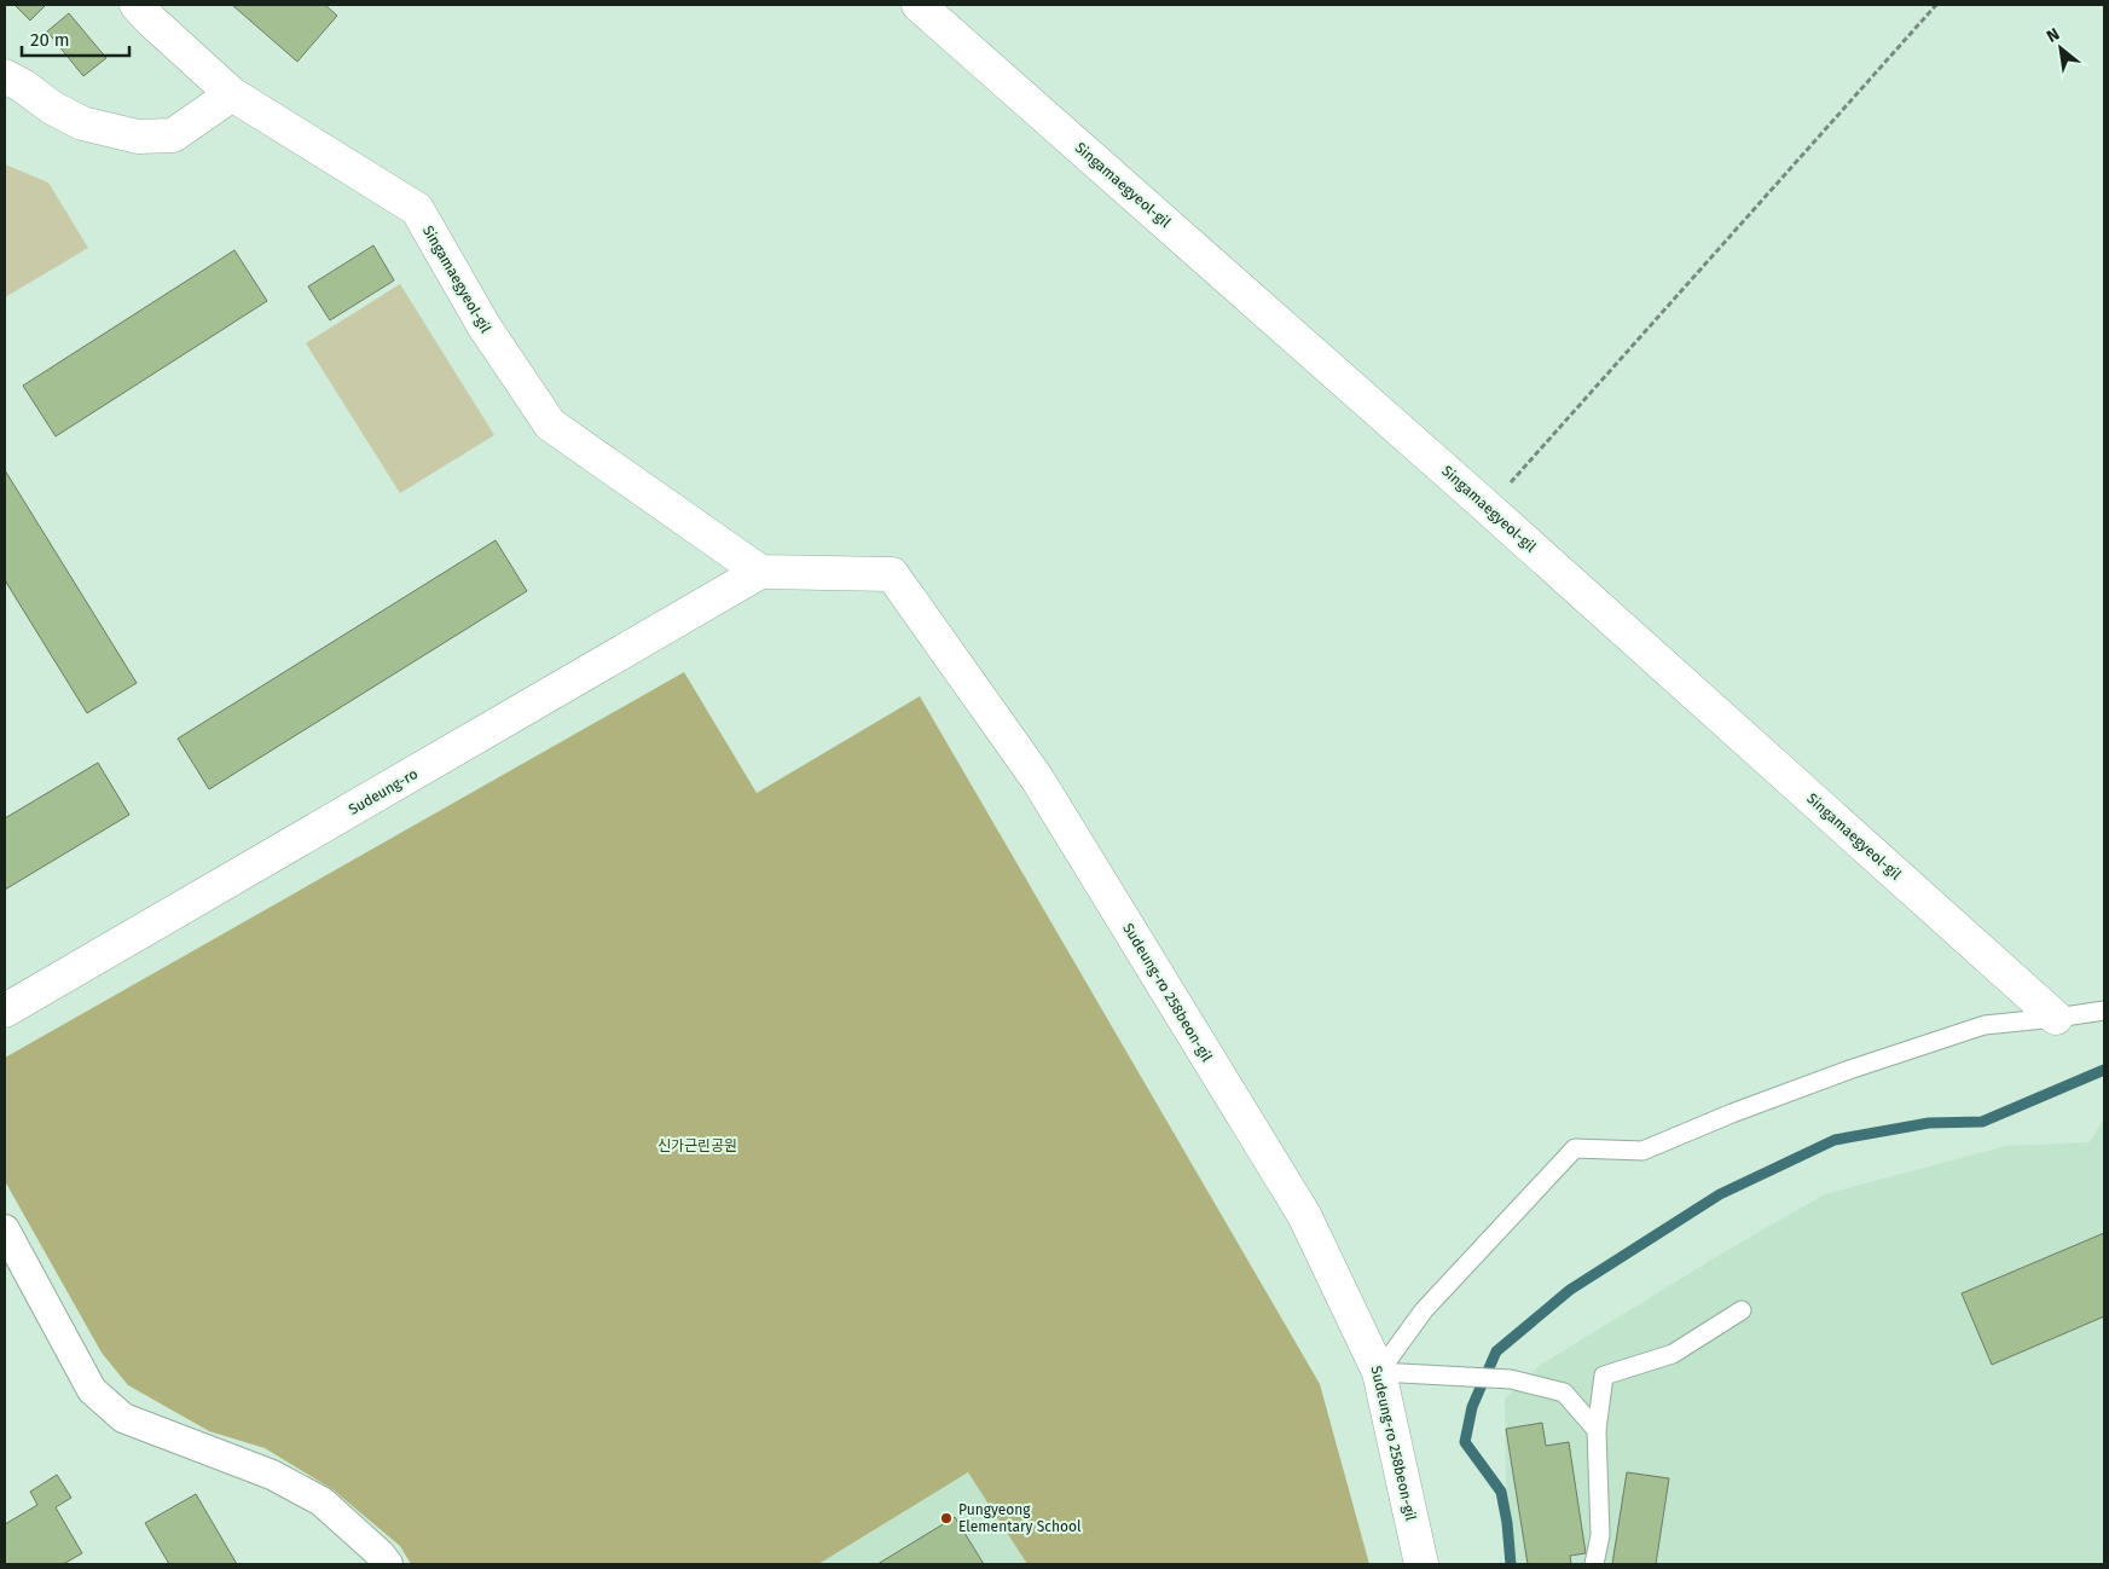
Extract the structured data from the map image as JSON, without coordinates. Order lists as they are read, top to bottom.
{
  "streets": {
    "street": ["Singamaegyeol-gil", "Sudeung-ro", "Sudeung-ro 258beon-gil"]
  },
  "crossings": [
    ["Singamaegyeol-gil", "Sudeung-ro"],
    ["Singamaegyeol-gil", "Sudeung-ro 258beon-gil"],
    ["Sudeung-ro", "Sudeung-ro 258beon-gil"]
  ],
  "parks": ["신가근린공원"],
  "places": ["Pungyeong Elementary School"],
  "scale_bar": "20 m",
  "north": "top left"
}
